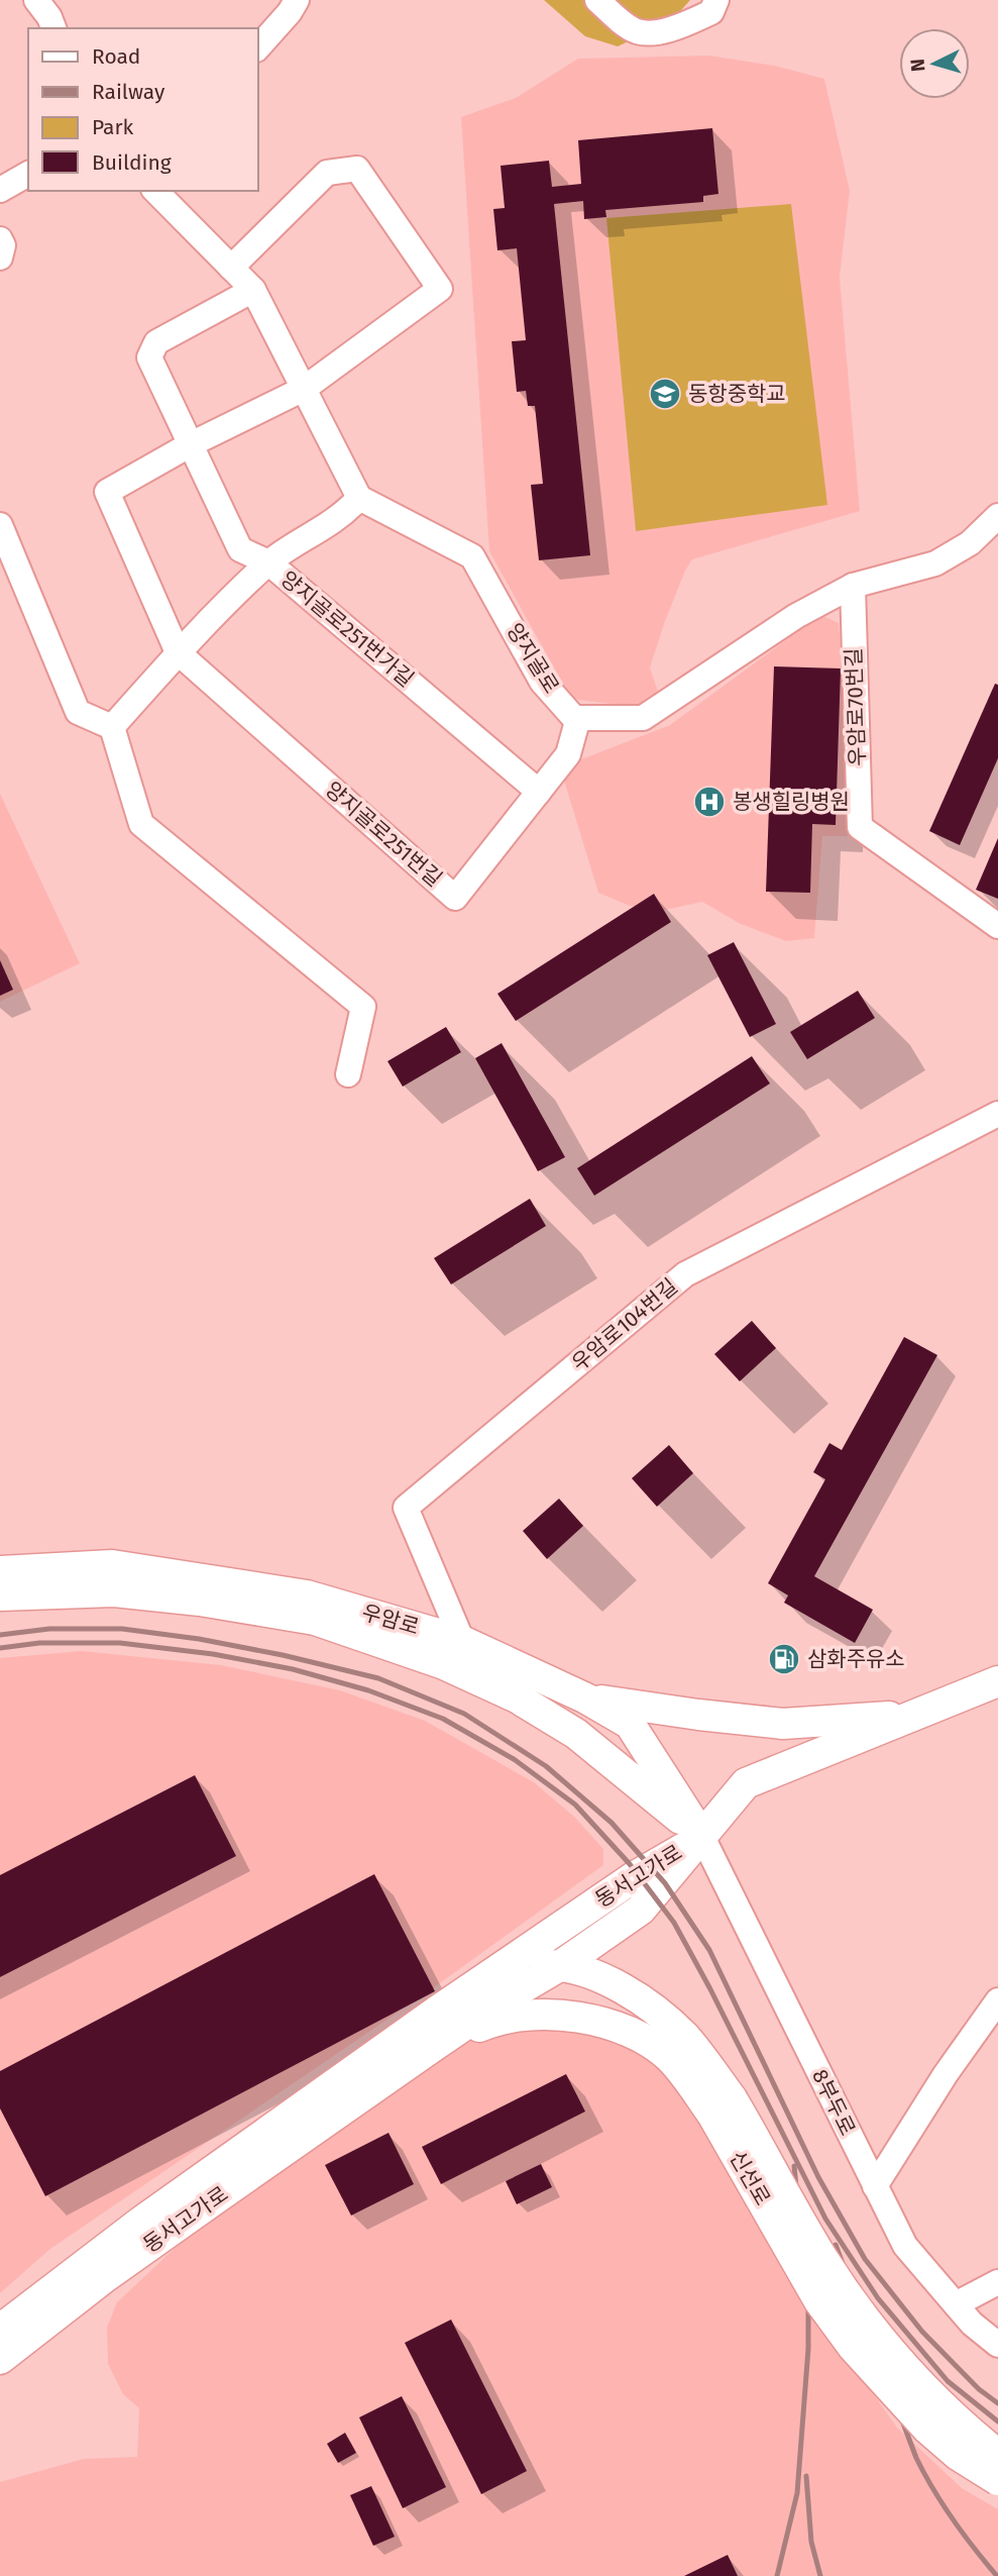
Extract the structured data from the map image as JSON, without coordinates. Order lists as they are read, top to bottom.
{
  "streets": {
    "main road": ["우암로", "동서고가로", "신선로"],
    "street": [
      "양지골로251번가길",
      "양지골로",
      "우암로70번길",
      "양지골로251번길",
      "우암로104번길",
      "8부두로"
    ]
  },
  "crossings": [
    ["양지골로251번가길", "양지골로251번길"],
    ["양지골로", "양지골로251번길"],
    ["우암로104번길", "우암로"],
    ["우암로", "동서고가로"],
    ["우암로", "8부두로"],
    ["동서고가로", "8부두로"],
    ["동서고가로", "신선로"]
  ],
  "places": {
    "school or university": ["동항중학교"],
    "hospital": ["봉생힐링병원"],
    "fuel station": ["삼화주유소"]
  },
  "legend": [
    "Road",
    "Railway",
    "Park",
    "Building"
  ],
  "north": "left"
}
